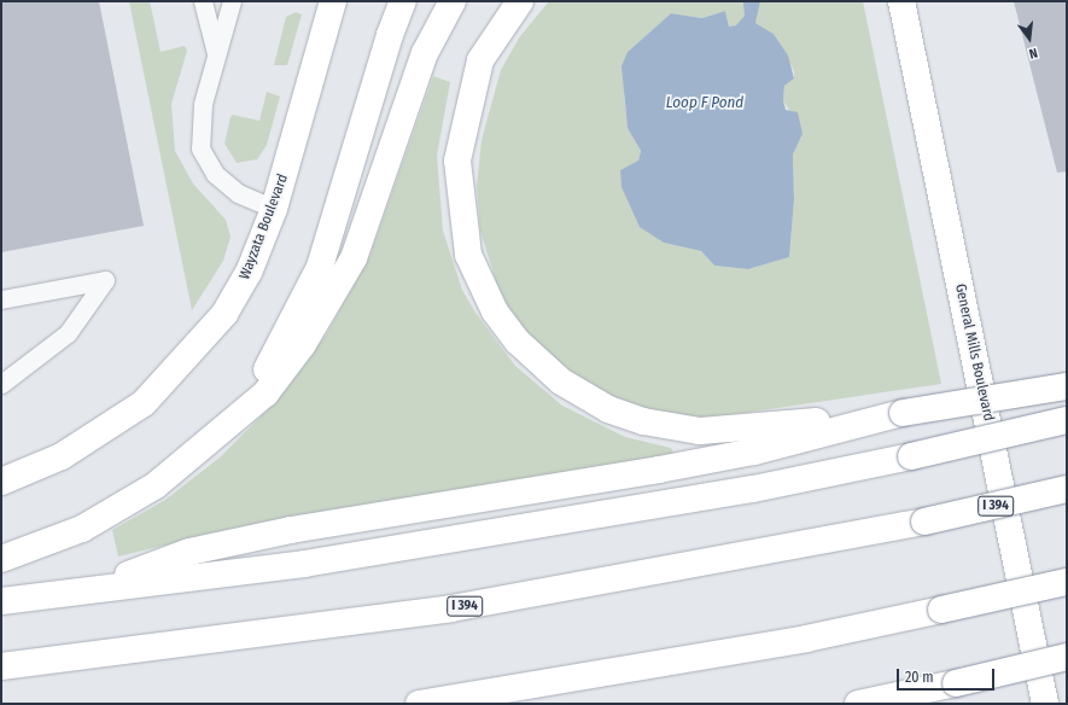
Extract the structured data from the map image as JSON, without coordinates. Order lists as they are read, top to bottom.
{
  "streets": {
    "main road": ["Wayzata Boulevard", "General Mills Boulevard", "I 394"]
  },
  "water": ["Loop F Pond"],
  "scale_bar": "20 m",
  "north": "bottom"
}
